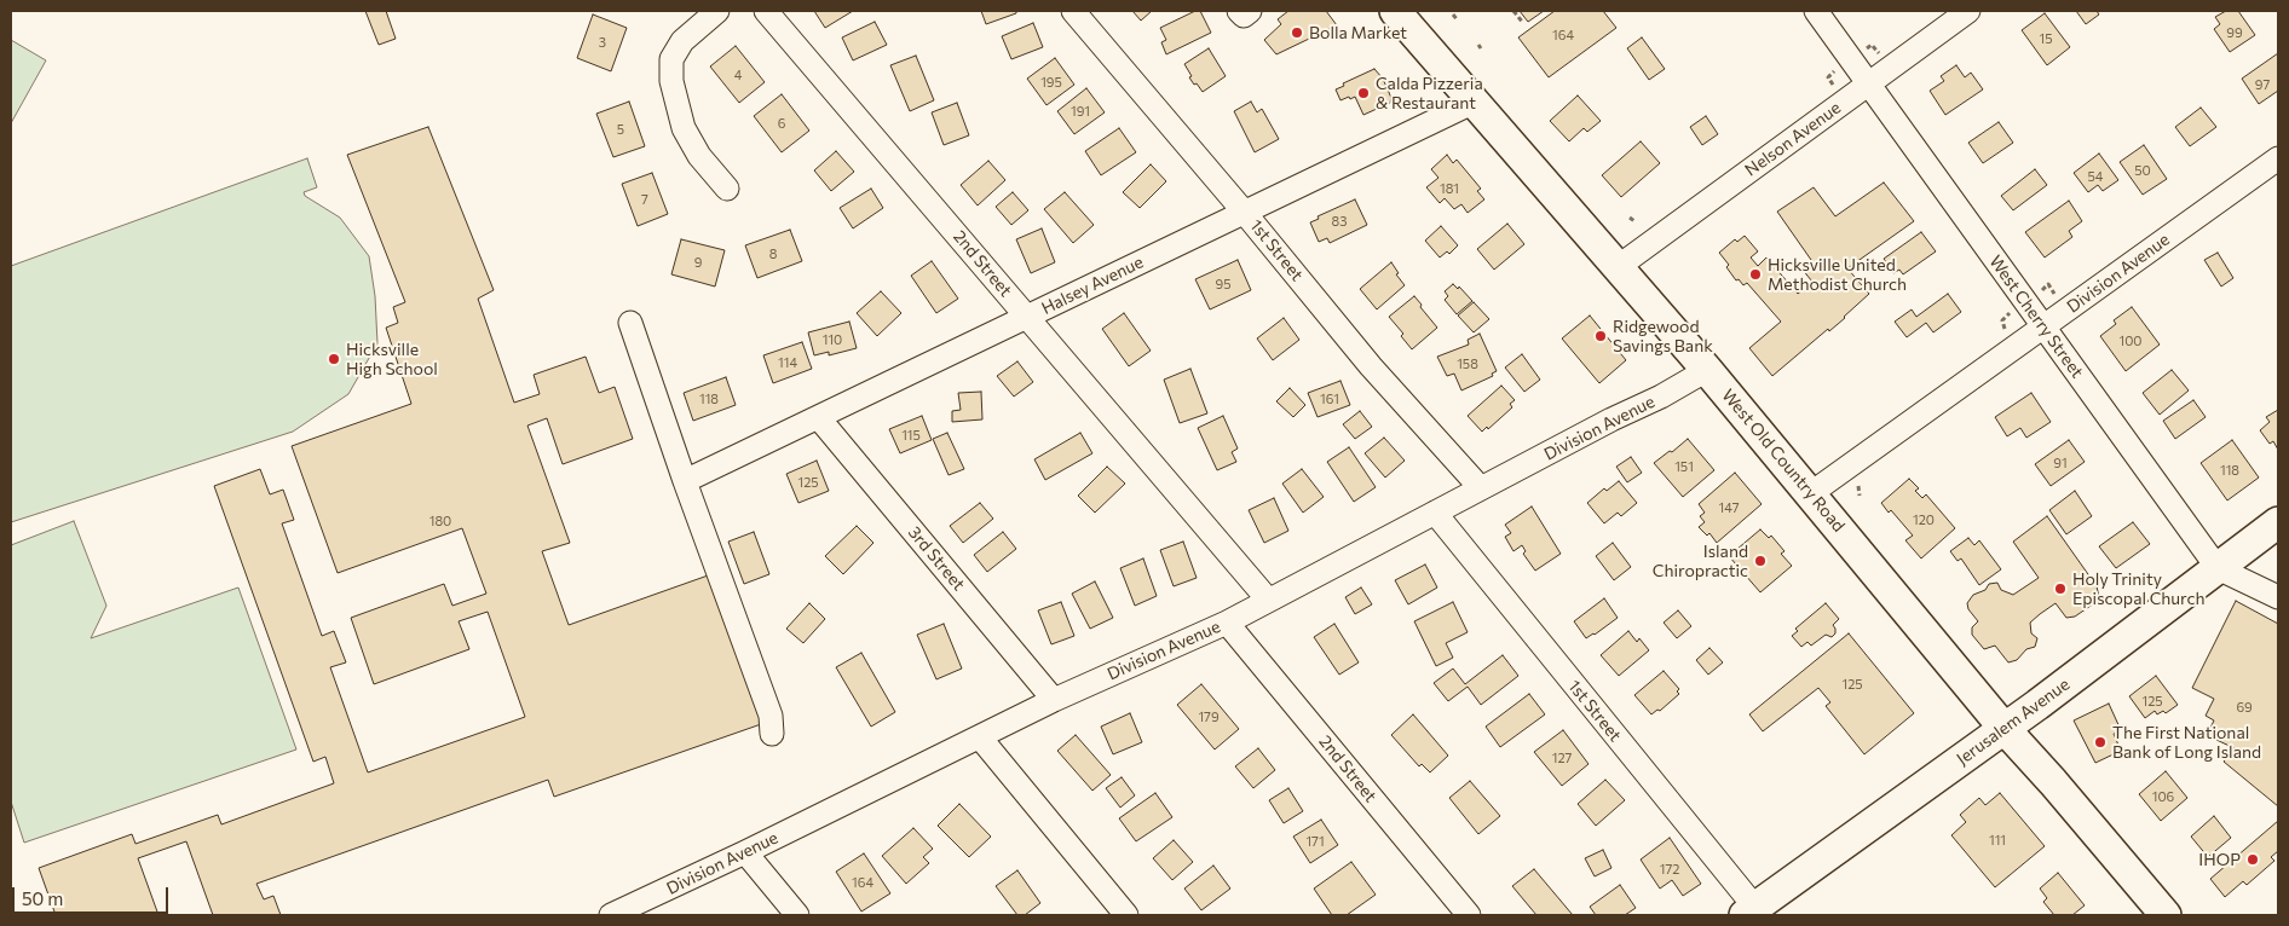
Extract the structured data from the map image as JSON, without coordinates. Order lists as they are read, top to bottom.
{
  "streets": {
    "main road": ["West Old Country Road", "Jerusalem Avenue"],
    "street": [
      "Nelson Avenue",
      "1st Street",
      "2nd Street",
      "Division Avenue",
      "Halsey Avenue",
      "West Cherry Street",
      "3rd Street"
    ]
  },
  "crossings": [
    ["Nelson Avenue", "West Cherry Street"],
    ["Nelson Avenue", "West Old Country Road"],
    ["1st Street", "Division Avenue"],
    ["1st Street", "Halsey Avenue"],
    ["1st Street", "Jerusalem Avenue"],
    ["2nd Street", "Division Avenue"],
    ["2nd Street", "Halsey Avenue"],
    ["Division Avenue", "West Cherry Street"],
    ["Division Avenue", "West Old Country Road"],
    ["Division Avenue", "3rd Street"],
    ["Halsey Avenue", "West Old Country Road"],
    ["Halsey Avenue", "3rd Street"],
    ["West Cherry Street", "Jerusalem Avenue"],
    ["West Old Country Road", "Jerusalem Avenue"]
  ],
  "places": [
    "Bolla Market",
    "Calda Pizzeria & Restaurant",
    "Hicksville United Methodist Church",
    "Ridgewood Savings Bank",
    "Hicksville High School",
    "Island Chiropractic",
    "Holy Trinity Episcopal Church",
    "The First National Bank of Long Island",
    "IHOP"
  ],
  "house_numbers": [
    "99",
    "164",
    "15",
    "3",
    "4",
    "195",
    "97",
    "191",
    "6",
    "5",
    "50",
    "54",
    "181",
    "7",
    "83",
    "8",
    "9",
    "95",
    "110",
    "100",
    "114",
    "158",
    "118",
    "161",
    "115",
    "91",
    "151",
    "118",
    "125",
    "147",
    "120",
    "180",
    "125",
    "125",
    "69",
    "179",
    "127",
    "106",
    "111",
    "171",
    "172",
    "164"
  ],
  "scale_bar": "50 m"
}
